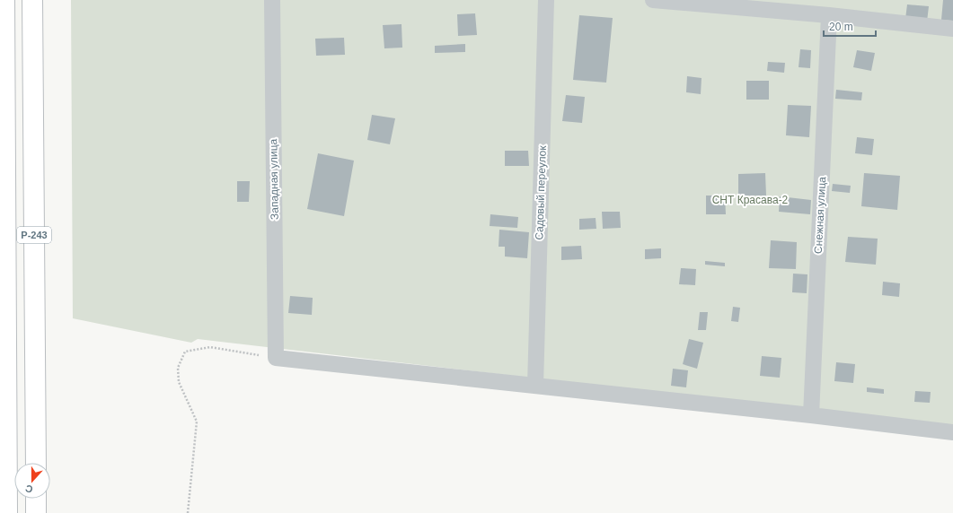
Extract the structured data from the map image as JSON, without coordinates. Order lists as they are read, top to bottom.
{
  "streets": {
    "highway": ["Р-243"],
    "street": ["Западная улица", "Садовый переулок", "Снежная улица"]
  },
  "parks": ["СНТ Красава-2"],
  "scale_bar": "20 m",
  "north": "bottom"
}
